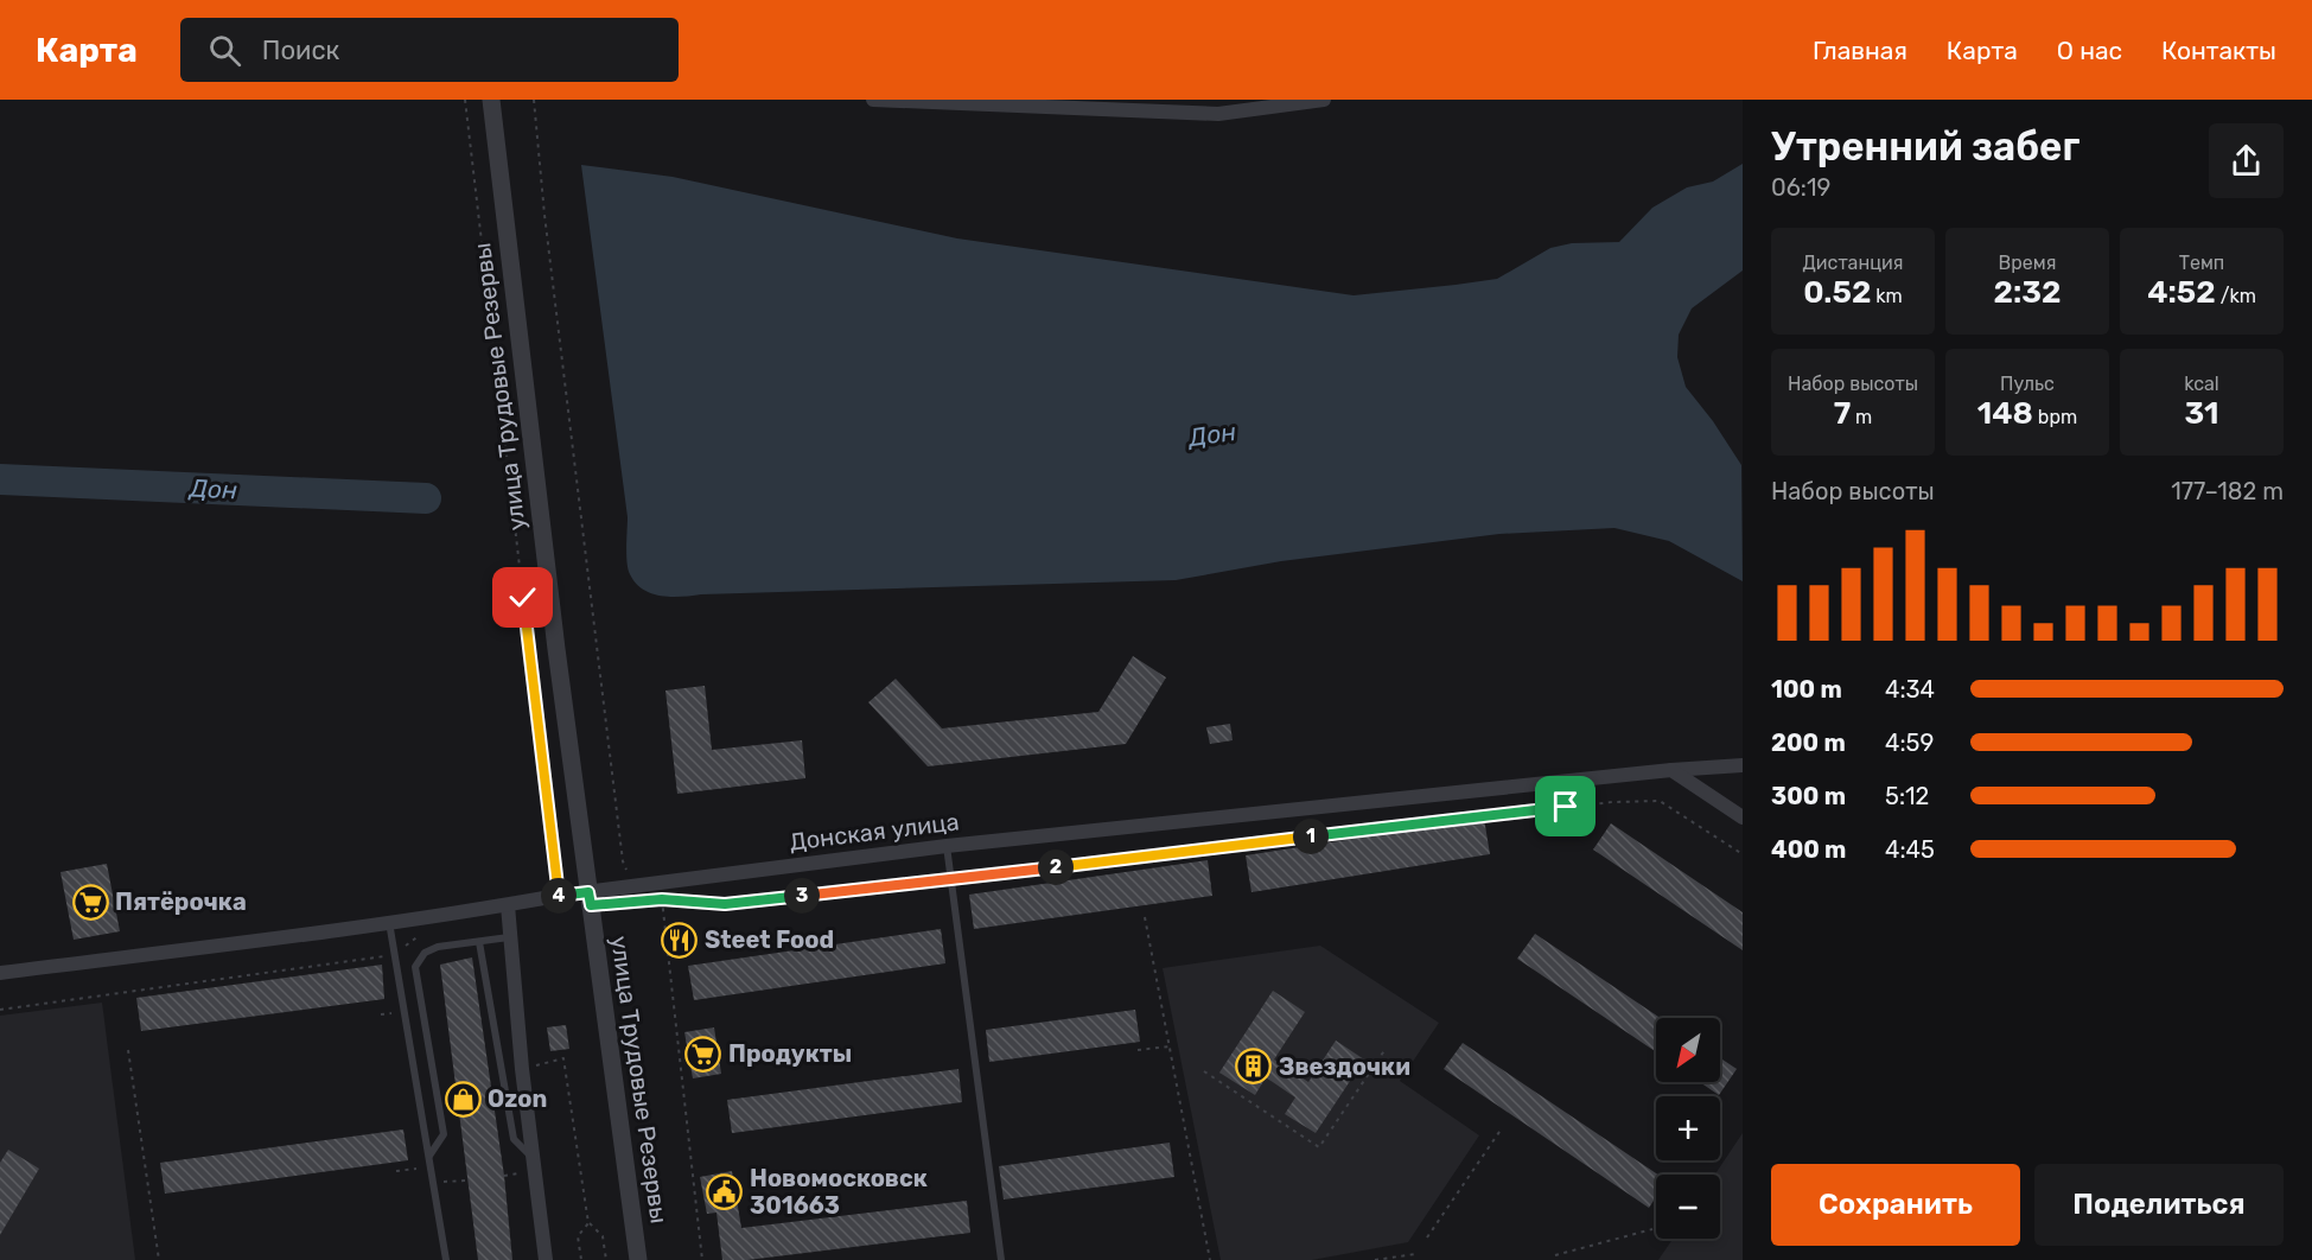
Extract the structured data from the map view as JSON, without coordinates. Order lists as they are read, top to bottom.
{
  "streets": {
    "street": ["улица Трудовые Резервы", "Донская улица"]
  },
  "crossings": [
    ["улица Трудовые Резервы", "Донская улица"]
  ],
  "water": ["Дон"],
  "places": {
    "supermarket": ["Пятёрочка", "Продукты"],
    "restaurant": ["Steet Food"],
    "building": ["Звездочки"],
    "shop": ["Ozon"],
    "public building": ["Новомосковск 301663"]
  },
  "north": "bottom left",
  "page": {
    "header": "Карта",
    "search": "Поиск",
    "nav": [
      "Главная",
      "Карта",
      "О нас",
      "Контакты"
    ],
    "heading": ["Утренний забег", "06:19"],
    "stats": [
      ["Дистанция", "0.52 km"],
      ["Время", "2:32"],
      ["Темп", "4:52 /km"],
      ["Набор высоты", "7 m"],
      ["Пульс", "148 bpm"],
      ["kcal", "31"]
    ],
    "chart": ["Набор высоты", "177–182 m"],
    "list": [
      {
        "name": "100 m",
        "note": "4:34"
      },
      {
        "name": "200 m",
        "note": "4:59"
      },
      {
        "name": "300 m",
        "note": "5:12"
      },
      {
        "name": "400 m",
        "note": "4:45"
      }
    ],
    "pins": [
      "1",
      "2",
      "3",
      "4"
    ],
    "map_buttons": ["+", "−"],
    "buttons": ["Сохранить", "Поделиться"]
  }
}
